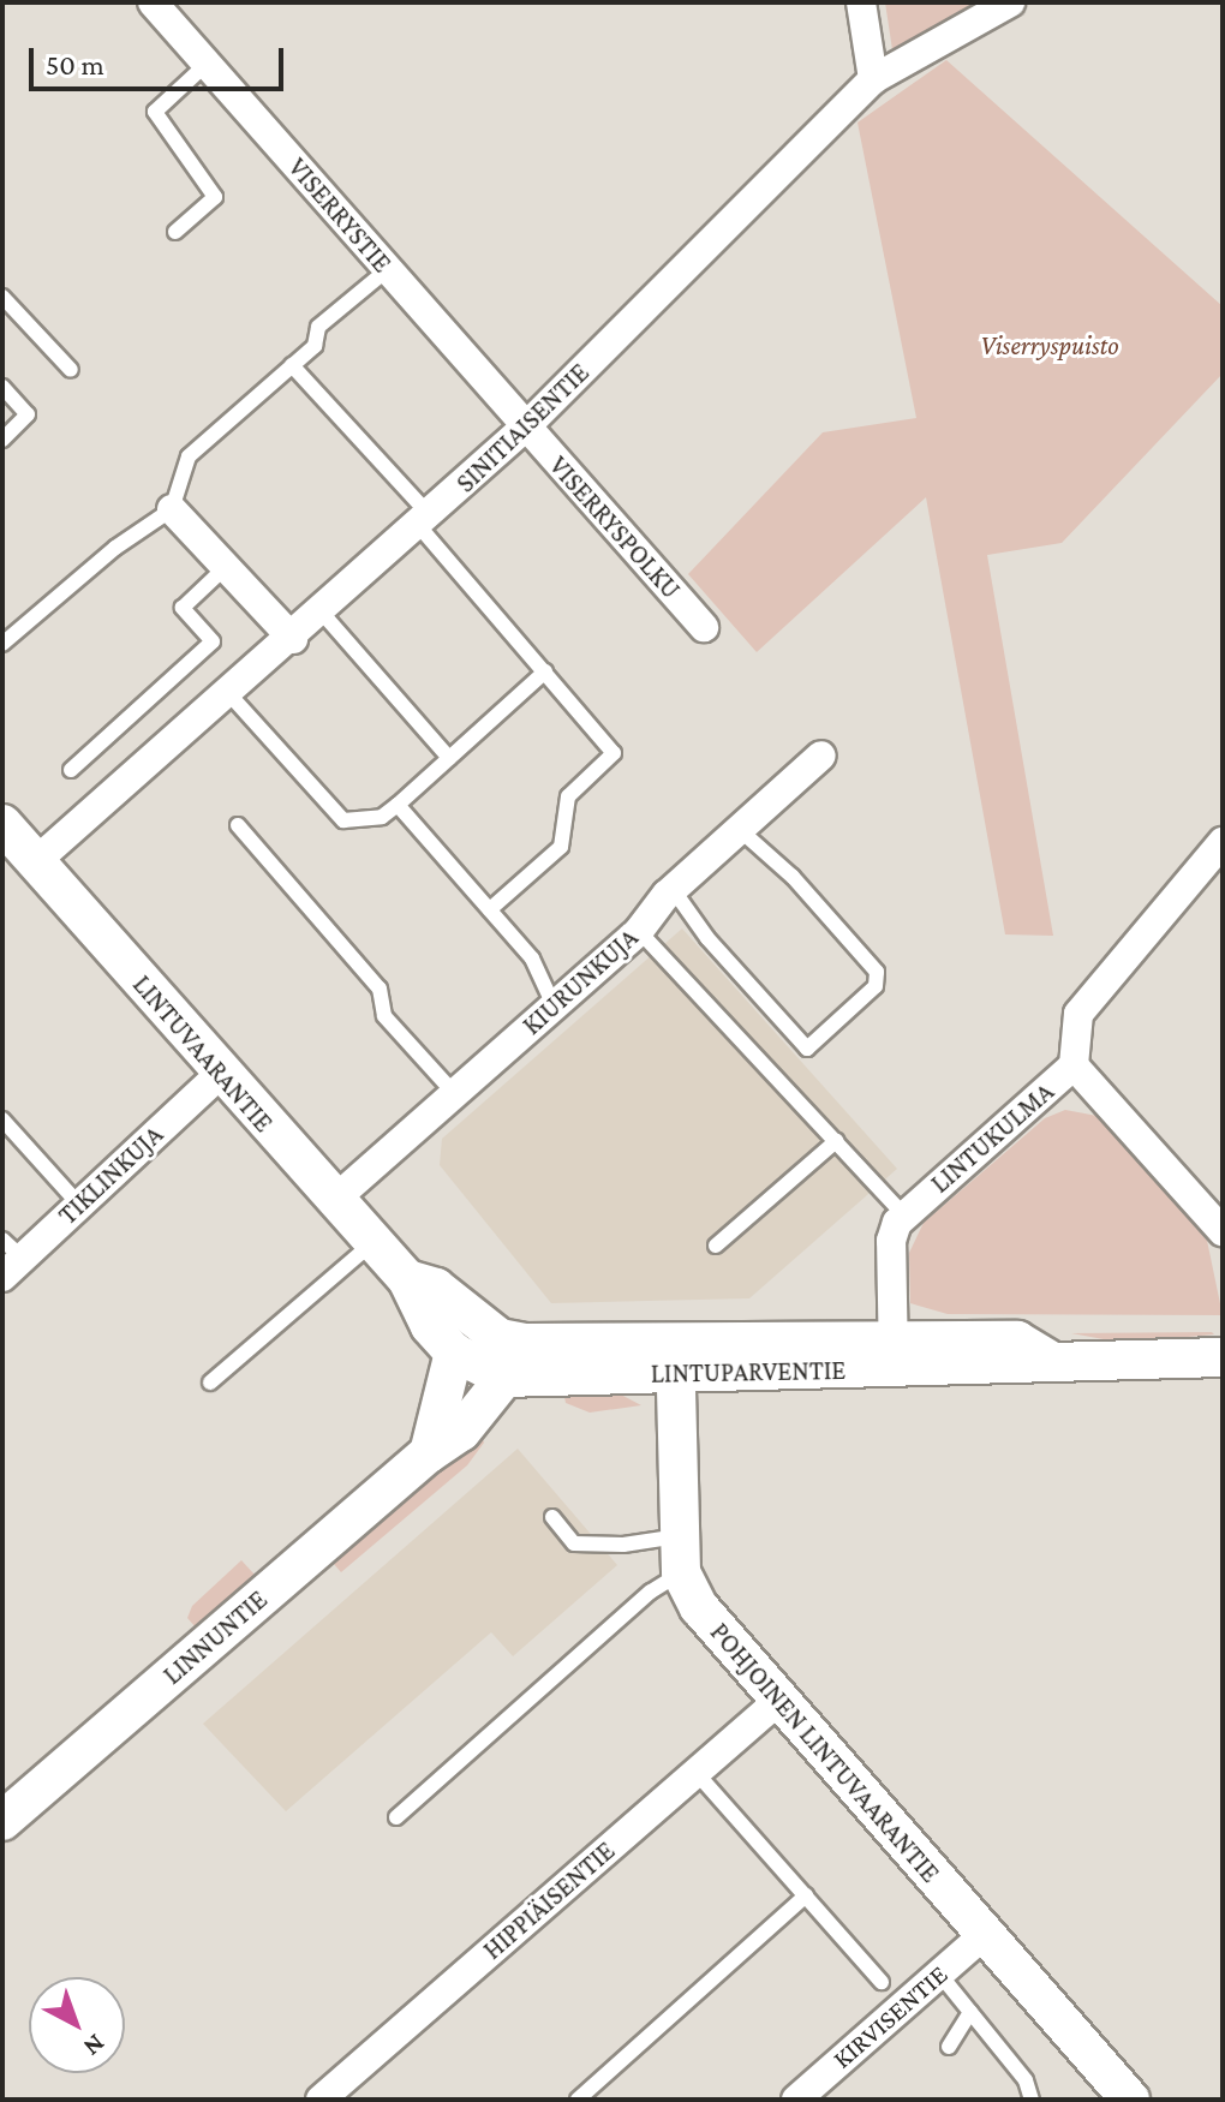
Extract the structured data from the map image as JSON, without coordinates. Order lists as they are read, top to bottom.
{
  "streets": {
    "street": [
      "VISERRYSTIE",
      "SINITIAISENTIE",
      "VISERRYSPOLKU",
      "KIURUNKUJA",
      "LINTUVAARANTIE",
      "LINTUKULMA",
      "TIKLINKUJA",
      "LINTUPARVENTIE",
      "LINNUNTIE",
      "POHJOINEN LINTUVAARANTIE",
      "HIPPIÄISENTIE",
      "KIRVISENTIE"
    ]
  },
  "crossings": [
    ["VISERRYSTIE", "SINITIAISENTIE"],
    ["VISERRYSTIE", "VISERRYSPOLKU"],
    ["SINITIAISENTIE", "VISERRYSPOLKU"],
    ["SINITIAISENTIE", "LINTUVAARANTIE"],
    ["KIURUNKUJA", "LINTUVAARANTIE"],
    ["LINTUVAARANTIE", "TIKLINKUJA"],
    ["LINTUVAARANTIE", "LINTUPARVENTIE"],
    ["LINTUPARVENTIE", "LINNUNTIE"],
    ["LINTUPARVENTIE", "POHJOINEN LINTUVAARANTIE"],
    ["POHJOINEN LINTUVAARANTIE", "HIPPIÄISENTIE"],
    ["POHJOINEN LINTUVAARANTIE", "KIRVISENTIE"]
  ],
  "parks": ["Viserryspuisto"],
  "scale_bar": "50 m",
  "north": "bottom right"
}
